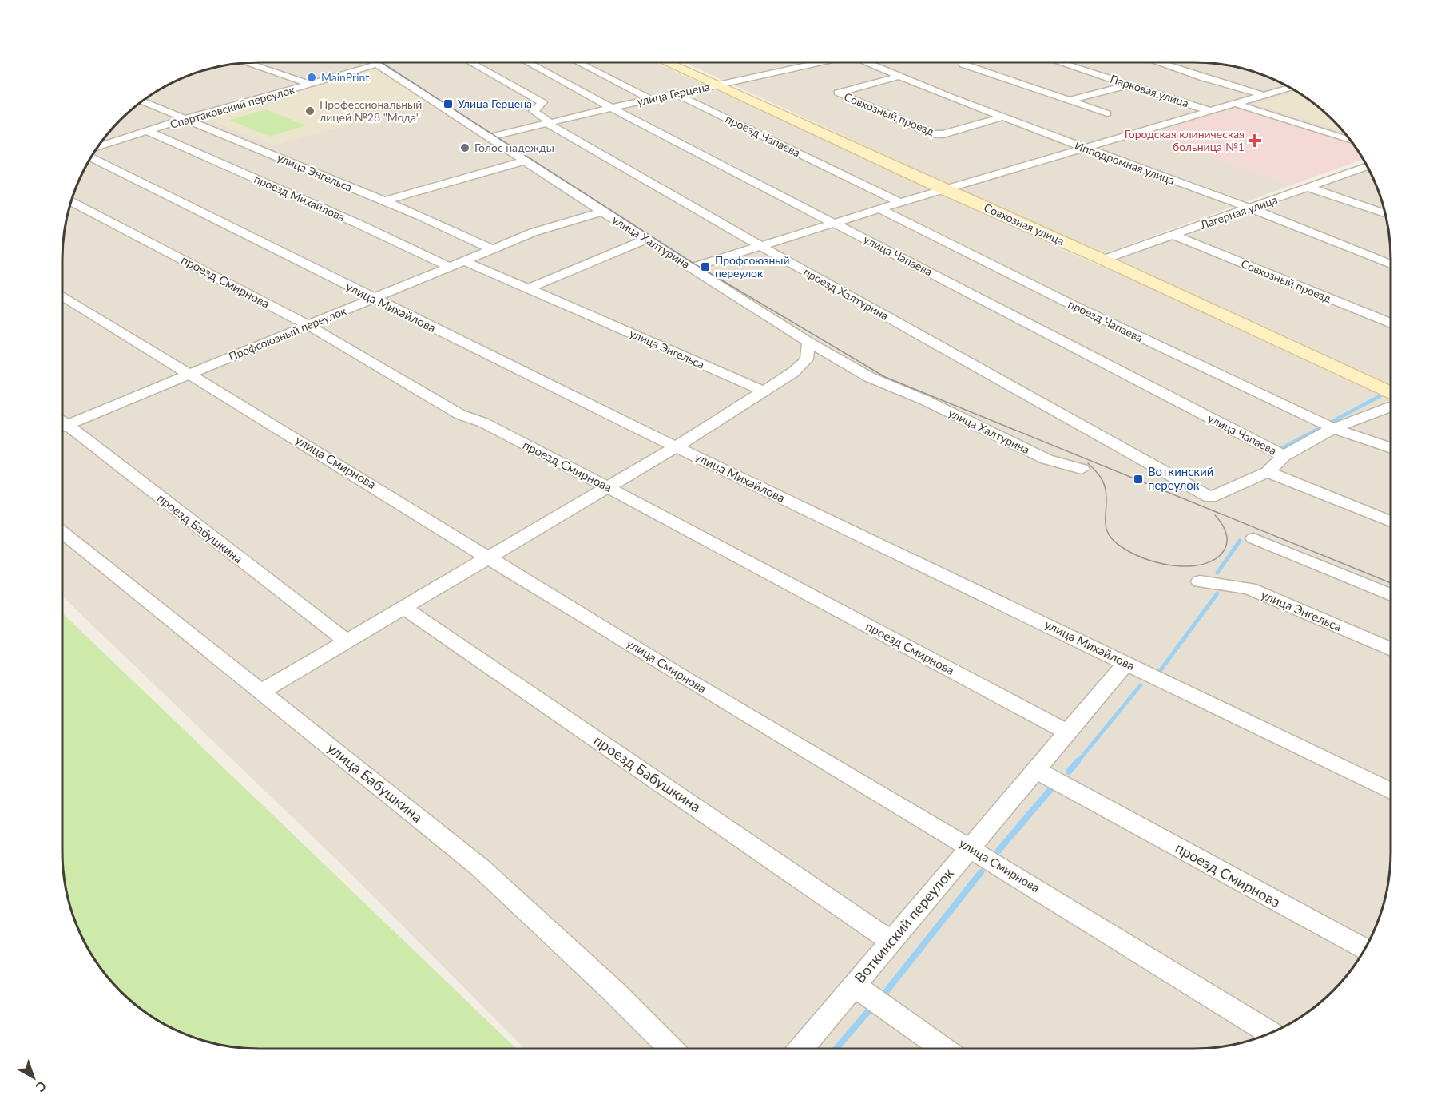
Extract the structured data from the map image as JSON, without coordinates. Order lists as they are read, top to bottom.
{
  "streets": {
    "street": [
      "Парковая улица",
      "улица Герцена",
      "Спартаковский переулок",
      "Совхозный проезд",
      "проезд Чапаева",
      "Ипподромная улица",
      "улица Энгельса",
      "проезд Михайлова",
      "Лагерная улица",
      "Совхозная улица",
      "улица Халтурина",
      "улица Чапаева",
      "проезд Смирнова",
      "проезд Халтурина",
      "улица Михайлова",
      "Профсоюзный переулок",
      "улица Смирнова",
      "проезд Бабушкина",
      "улица Бабушкина",
      "Воткинский переулок"
    ]
  },
  "crossings": [
    ["улица Герцена", "проезд Чапаева"],
    ["улица Герцена", "Совхозная улица"],
    ["улица Герцена", "улица Халтурина"],
    ["улица Герцена", "улица Чапаева"],
    ["улица Герцена", "проезд Халтурина"],
    ["Спартаковский переулок", "улица Энгельса"],
    ["Спартаковский переулок", "проезд Михайлова"],
    ["Спартаковский переулок", "улица Халтурина"],
    ["Совхозный проезд", "Ипподромная улица"],
    ["Совхозный проезд", "Лагерная улица"],
    ["Ипподромная улица", "Лагерная улица"],
    ["улица Энгельса", "Профсоюзный переулок"],
    ["проезд Михайлова", "Профсоюзный переулок"],
    ["Лагерная улица", "Совхозная улица"],
    ["улица Халтурина", "Профсоюзный переулок"],
    ["проезд Смирнова", "Профсоюзный переулок"],
    ["проезд Смирнова", "Воткинский переулок"],
    ["улица Михайлова", "Профсоюзный переулок"],
    ["улица Михайлова", "Воткинский переулок"],
    ["Профсоюзный переулок", "улица Смирнова"],
    ["улица Смирнова", "Воткинский переулок"],
    ["проезд Бабушкина", "Воткинский переулок"]
  ],
  "places": {
    "other": ["MainPrint", "Профессиональный лицей №28 \"Мода\"", "Голос надежды"],
    "transit": ["Улица Герцена", "Профсоюзный переулок", "Воткинский переулок"],
    "health": ["Городская клиническая больница №1"]
  },
  "north": "bottom right"
}
